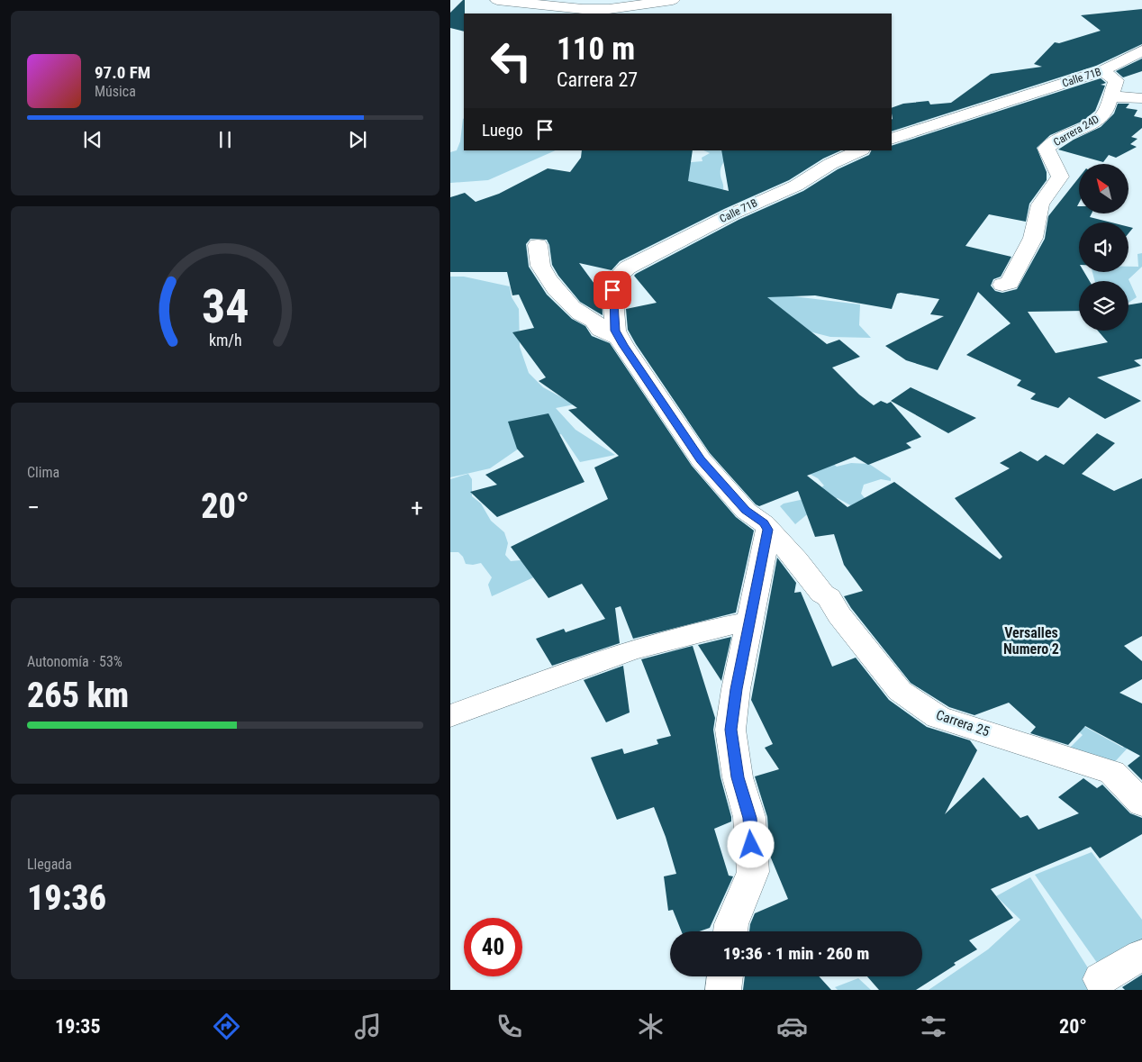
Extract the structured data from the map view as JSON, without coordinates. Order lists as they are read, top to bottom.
{
  "streets": {
    "street": ["Calle 71B", "Carrera 24D", "Carrera 25"]
  },
  "crossings": [
    ["Calle 71B", "Carrera 24D"],
    ["Calle 71B", "Carrera 25"]
  ],
  "districts": ["Versalles Numero 2"],
  "north": "top left",
  "page": {
    "turn": ["110 m", "Carrera 27"],
    "song": ["97.0 FM", "Música"],
    "then": "Luego",
    "tile": [
      "Clima",
      ["Autonomía · 53%", "265 km"],
      ["Llegada", "19:36"]
    ],
    "heat": ["−", "20°", "+"],
    "limit": "40",
    "trip": "19:36 · 1 min · 260 m",
    "tabs": ["19:35", "20°"],
    "gauge": ["34", "km/h"]
  }
}
